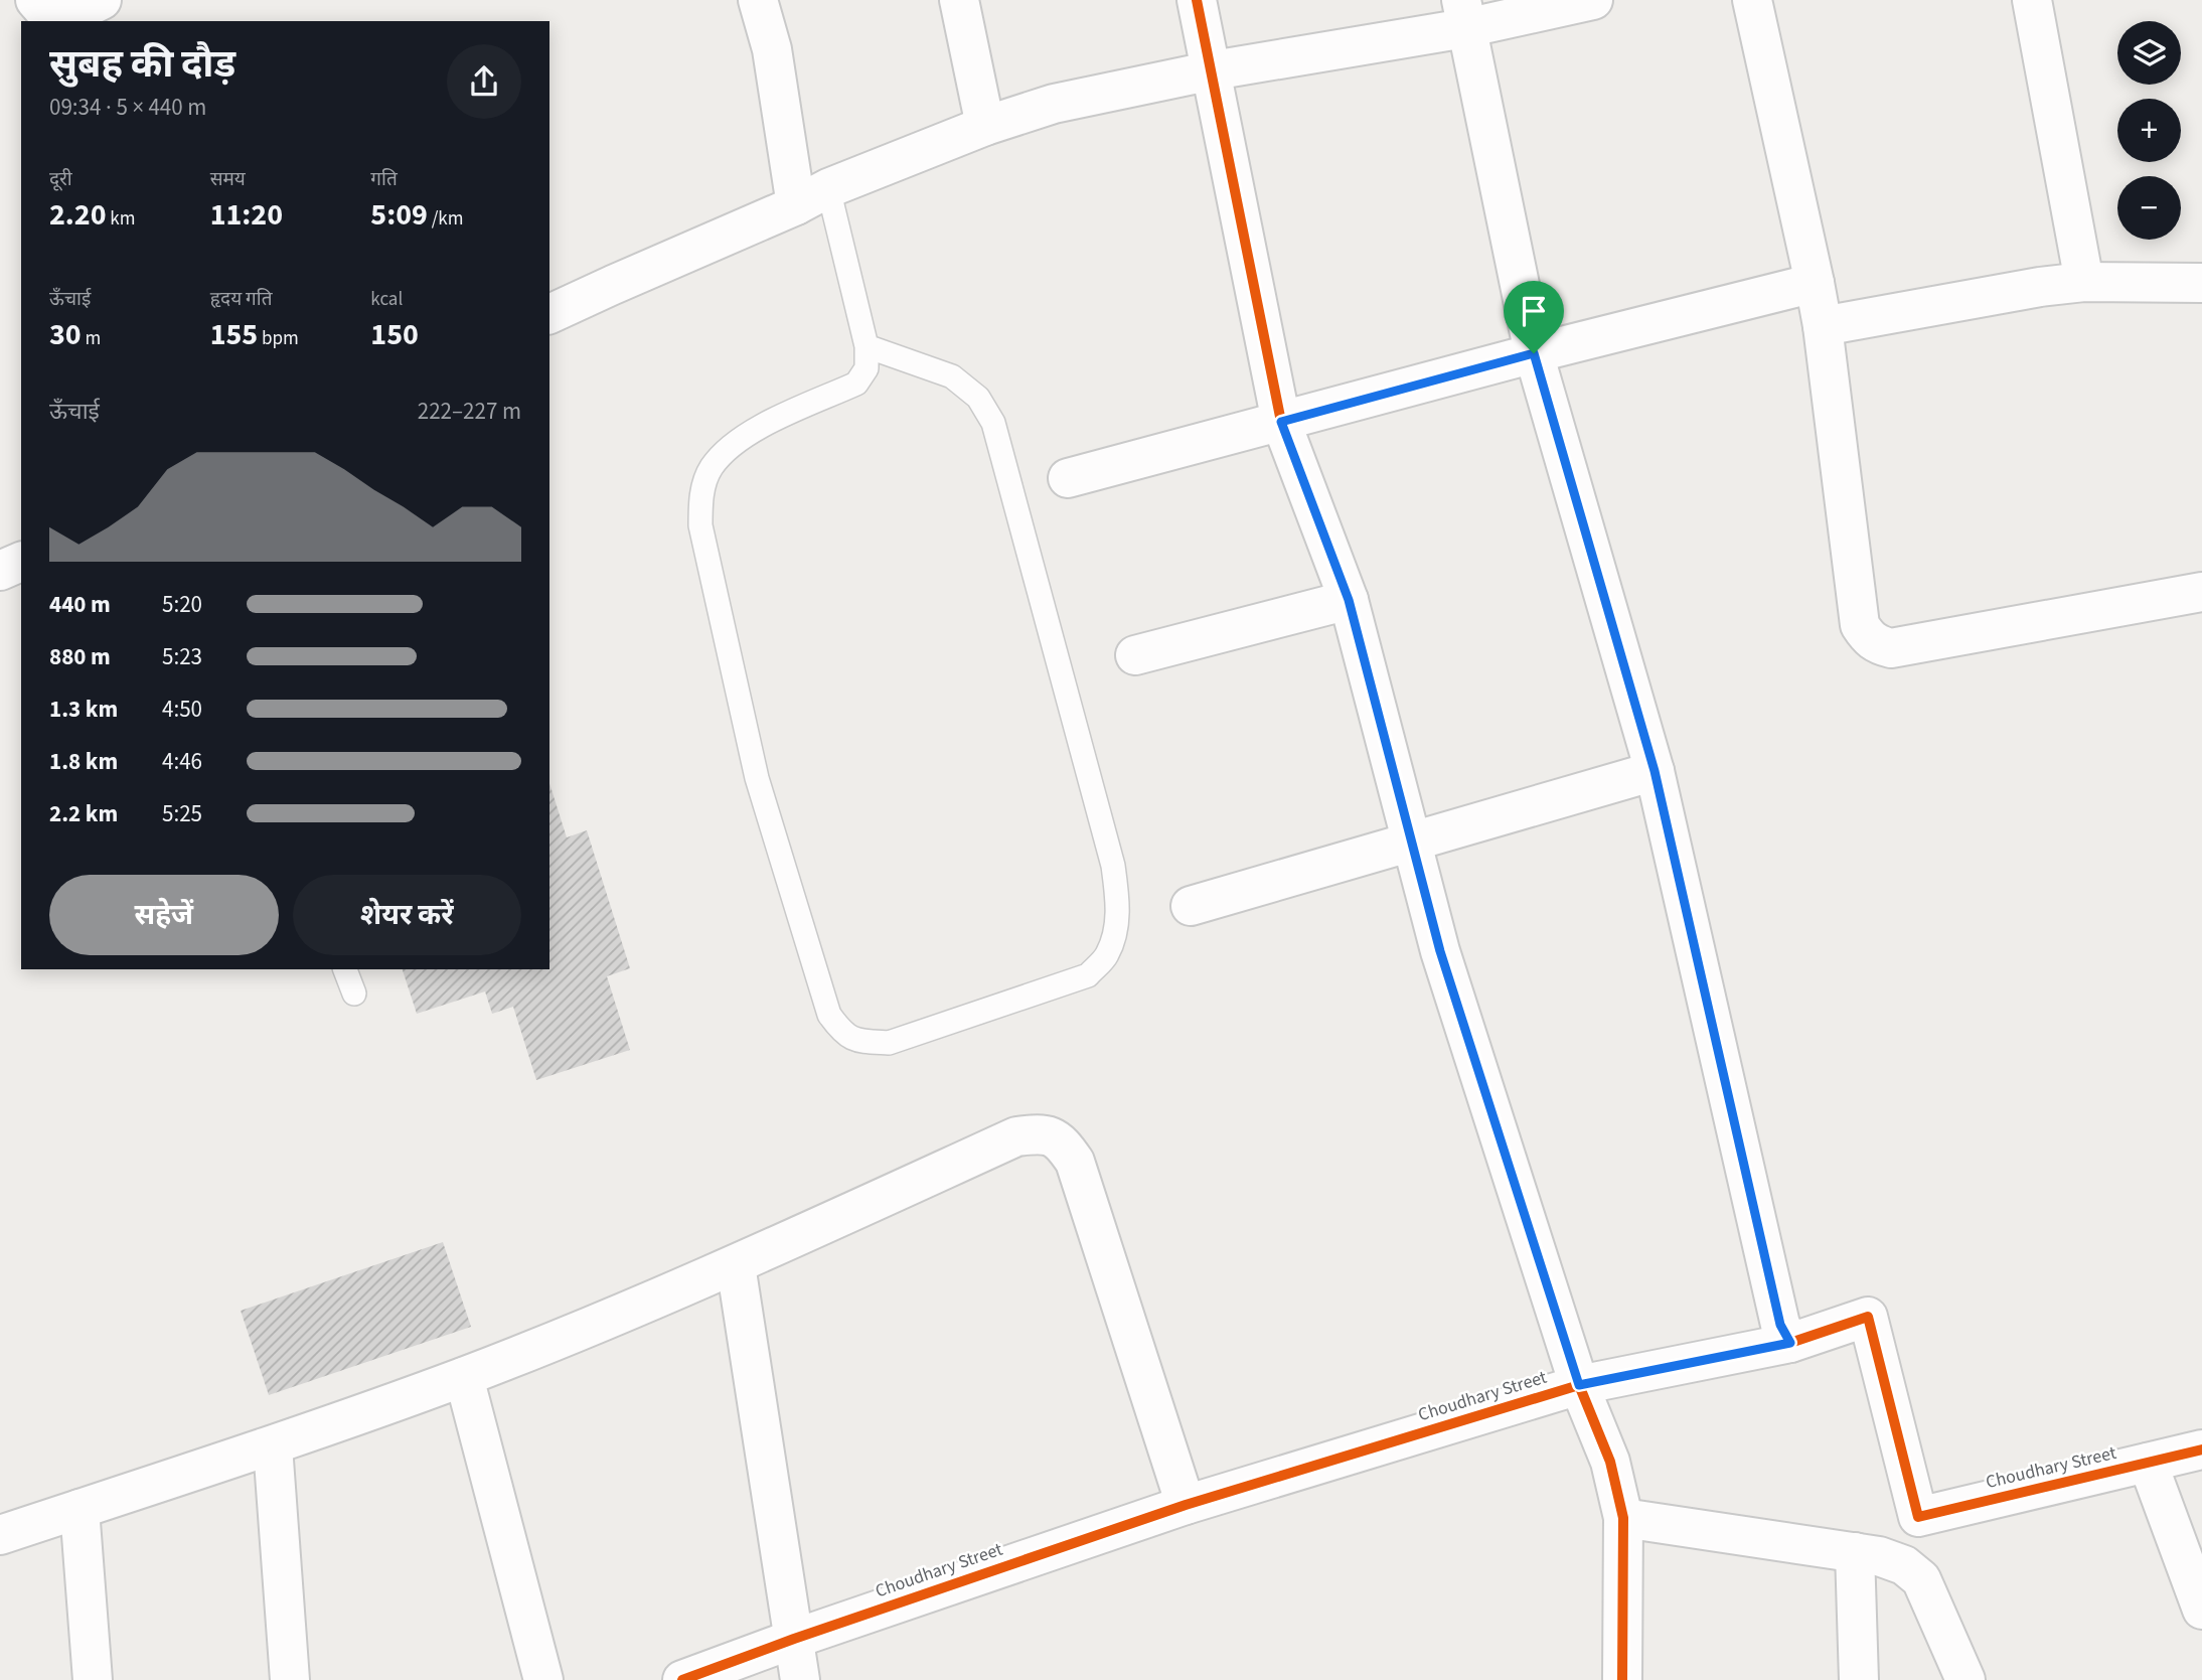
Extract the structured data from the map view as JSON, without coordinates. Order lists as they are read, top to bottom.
{
  "streets": {
    "street": ["Choudhary Street"]
  },
  "page": {
    "map_buttons": ["+", "−"],
    "heading": ["सुबह की दौड़", "09:34 · 5 × 440 m"],
    "stats": [
      ["दूरी", "2.20 km"],
      ["समय", "11:20"],
      ["गति", "5:09 /km"],
      ["ऊँचाई", "30 m"],
      ["हृदय गति", "155 bpm"],
      ["kcal", "150"]
    ],
    "chart": ["ऊँचाई", "222–227 m"],
    "list": [
      {
        "name": "440 m",
        "note": "5:20"
      },
      {
        "name": "880 m",
        "note": "5:23"
      },
      {
        "name": "1.3 km",
        "note": "4:50"
      },
      {
        "name": "1.8 km",
        "note": "4:46"
      },
      {
        "name": "2.2 km",
        "note": "5:25"
      }
    ],
    "buttons": ["सहेजें", "शेयर करें"]
  }
}
